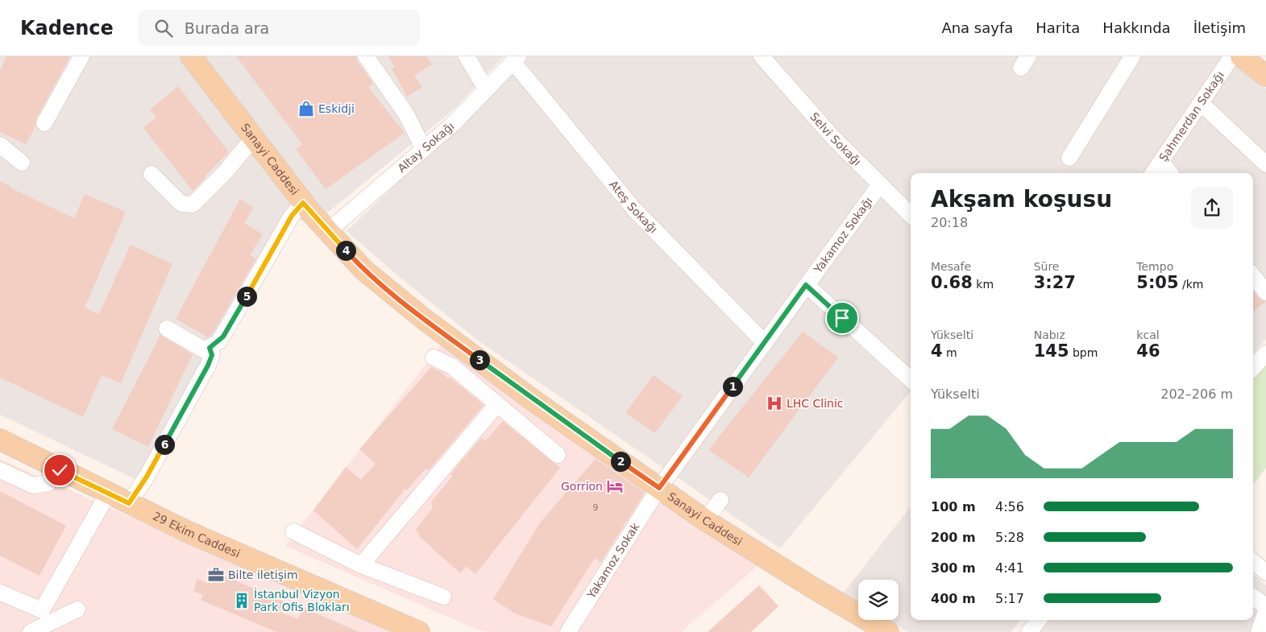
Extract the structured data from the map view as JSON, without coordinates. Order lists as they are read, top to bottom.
{
  "streets": {
    "main road": ["Sanayi Caddesi", "29 Ekim Caddesi"],
    "street": [
      "Şahmerdan Sokağı",
      "Selvi Sokağı",
      "Altay Sokağı",
      "Ateş Sokağı",
      "Yakamoz Sokağı",
      "Yakamoz Sokak"
    ]
  },
  "crossings": [
    ["Selvi Sokağı", "Yakamoz Sokağı"],
    ["Altay Sokağı", "Sanayi Caddesi"],
    ["Altay Sokağı", "Ateş Sokağı"],
    ["Sanayi Caddesi", "Yakamoz Sokağı"],
    ["Sanayi Caddesi", "Yakamoz Sokak"],
    ["Ateş Sokağı", "Yakamoz Sokağı"],
    ["Yakamoz Sokağı", "Yakamoz Sokak"]
  ],
  "places": {
    "shop": ["Eskidji"],
    "hospital": ["LHC Clinic"],
    "hotel": ["Gorrion"],
    "office": ["Bilte iletişim"],
    "building": ["İstanbul Vizyon Park Ofis Blokları"]
  },
  "house_numbers": ["9"],
  "page": {
    "header": "Kadence",
    "search": "Burada ara",
    "nav": [
      "Ana sayfa",
      "Harita",
      "Hakkında",
      "İletişim"
    ],
    "heading": ["Akşam koşusu", "20:18"],
    "pins": [
      "4",
      "5",
      "3",
      "1",
      "6",
      "2"
    ],
    "stats": [
      ["Mesafe", "0.68 km"],
      ["Süre", "3:27"],
      ["Tempo", "5:05 /km"],
      ["Yükselti", "4 m"],
      ["Nabız", "145 bpm"],
      ["kcal", "46"]
    ],
    "chart": ["Yükselti", "202–206 m"],
    "list": [
      {
        "name": "100 m",
        "note": "4:56"
      },
      {
        "name": "200 m",
        "note": "5:28"
      },
      {
        "name": "300 m",
        "note": "4:41"
      },
      {
        "name": "400 m",
        "note": "5:17"
      }
    ]
  }
}
